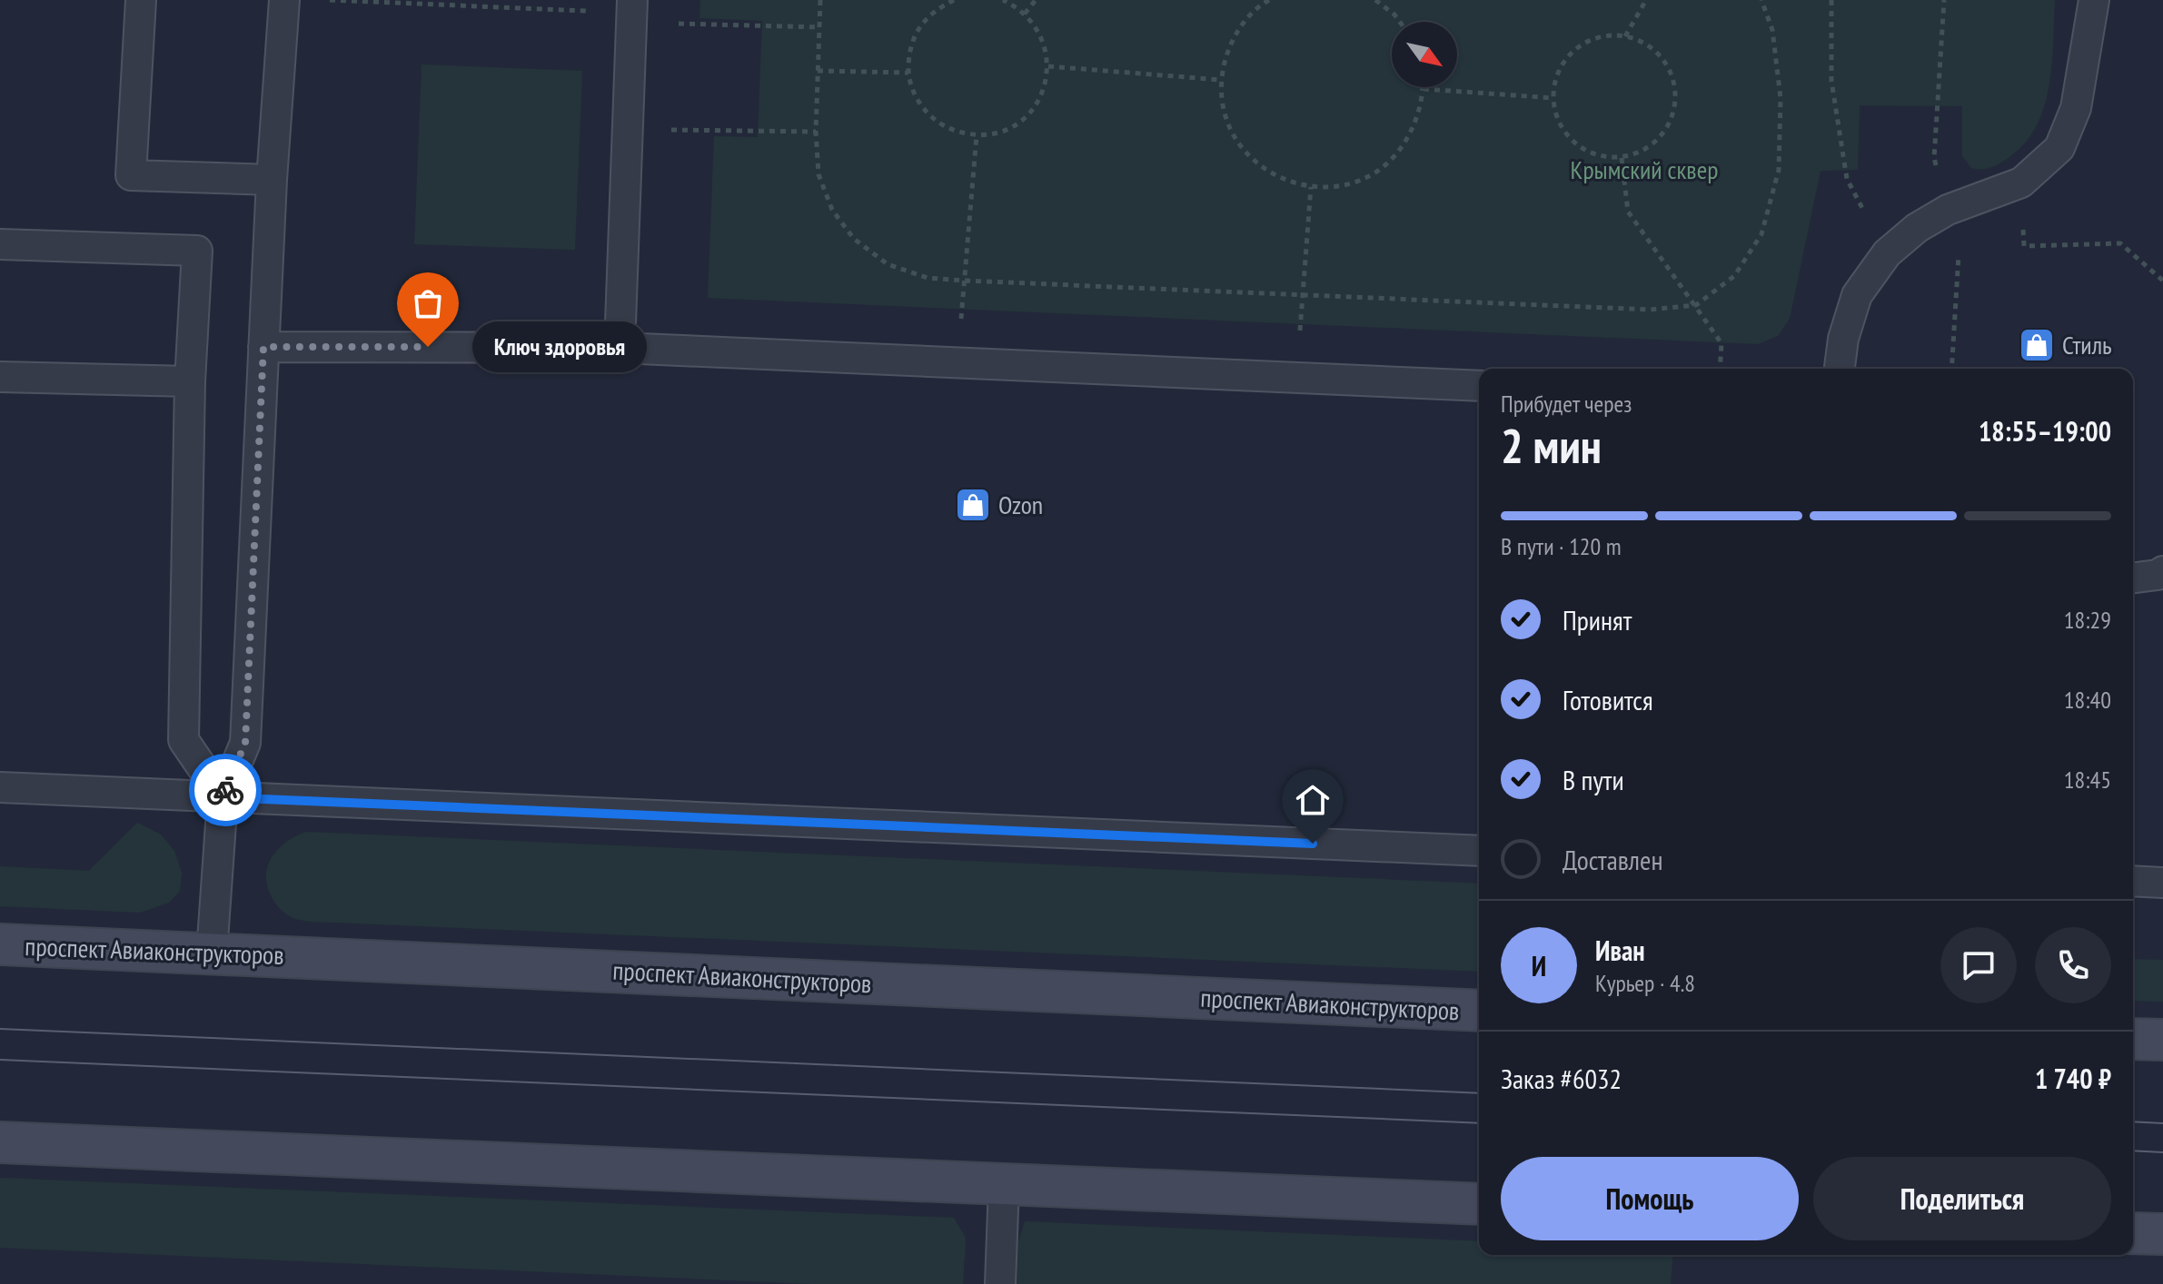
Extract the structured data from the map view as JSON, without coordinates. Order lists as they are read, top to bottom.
{
  "streets": {
    "street": ["проспект Авиаконструкторов"]
  },
  "parks": ["Крымский сквер"],
  "places": {
    "shop": ["Стиль", "Ozon"],
    "other": ["Ключ здоровья"]
  },
  "north": "bottom right",
  "page": {
    "bubble": "Ключ здоровья",
    "heading": ["2 мин", "Прибудет через", "18:55–19:00"],
    "panel": [
      "Иван",
      "Курьер · 4.8",
      "Заказ #6032",
      "1 740 ₽"
    ],
    "bar": "В пути · 120 m",
    "list": [
      ["Принят", "18:29"],
      ["Готовится", "18:40"],
      ["В пути", "18:45"],
      "Доставлен"
    ],
    "round": "И",
    "buttons": ["Помощь", "Поделиться"]
  }
}
